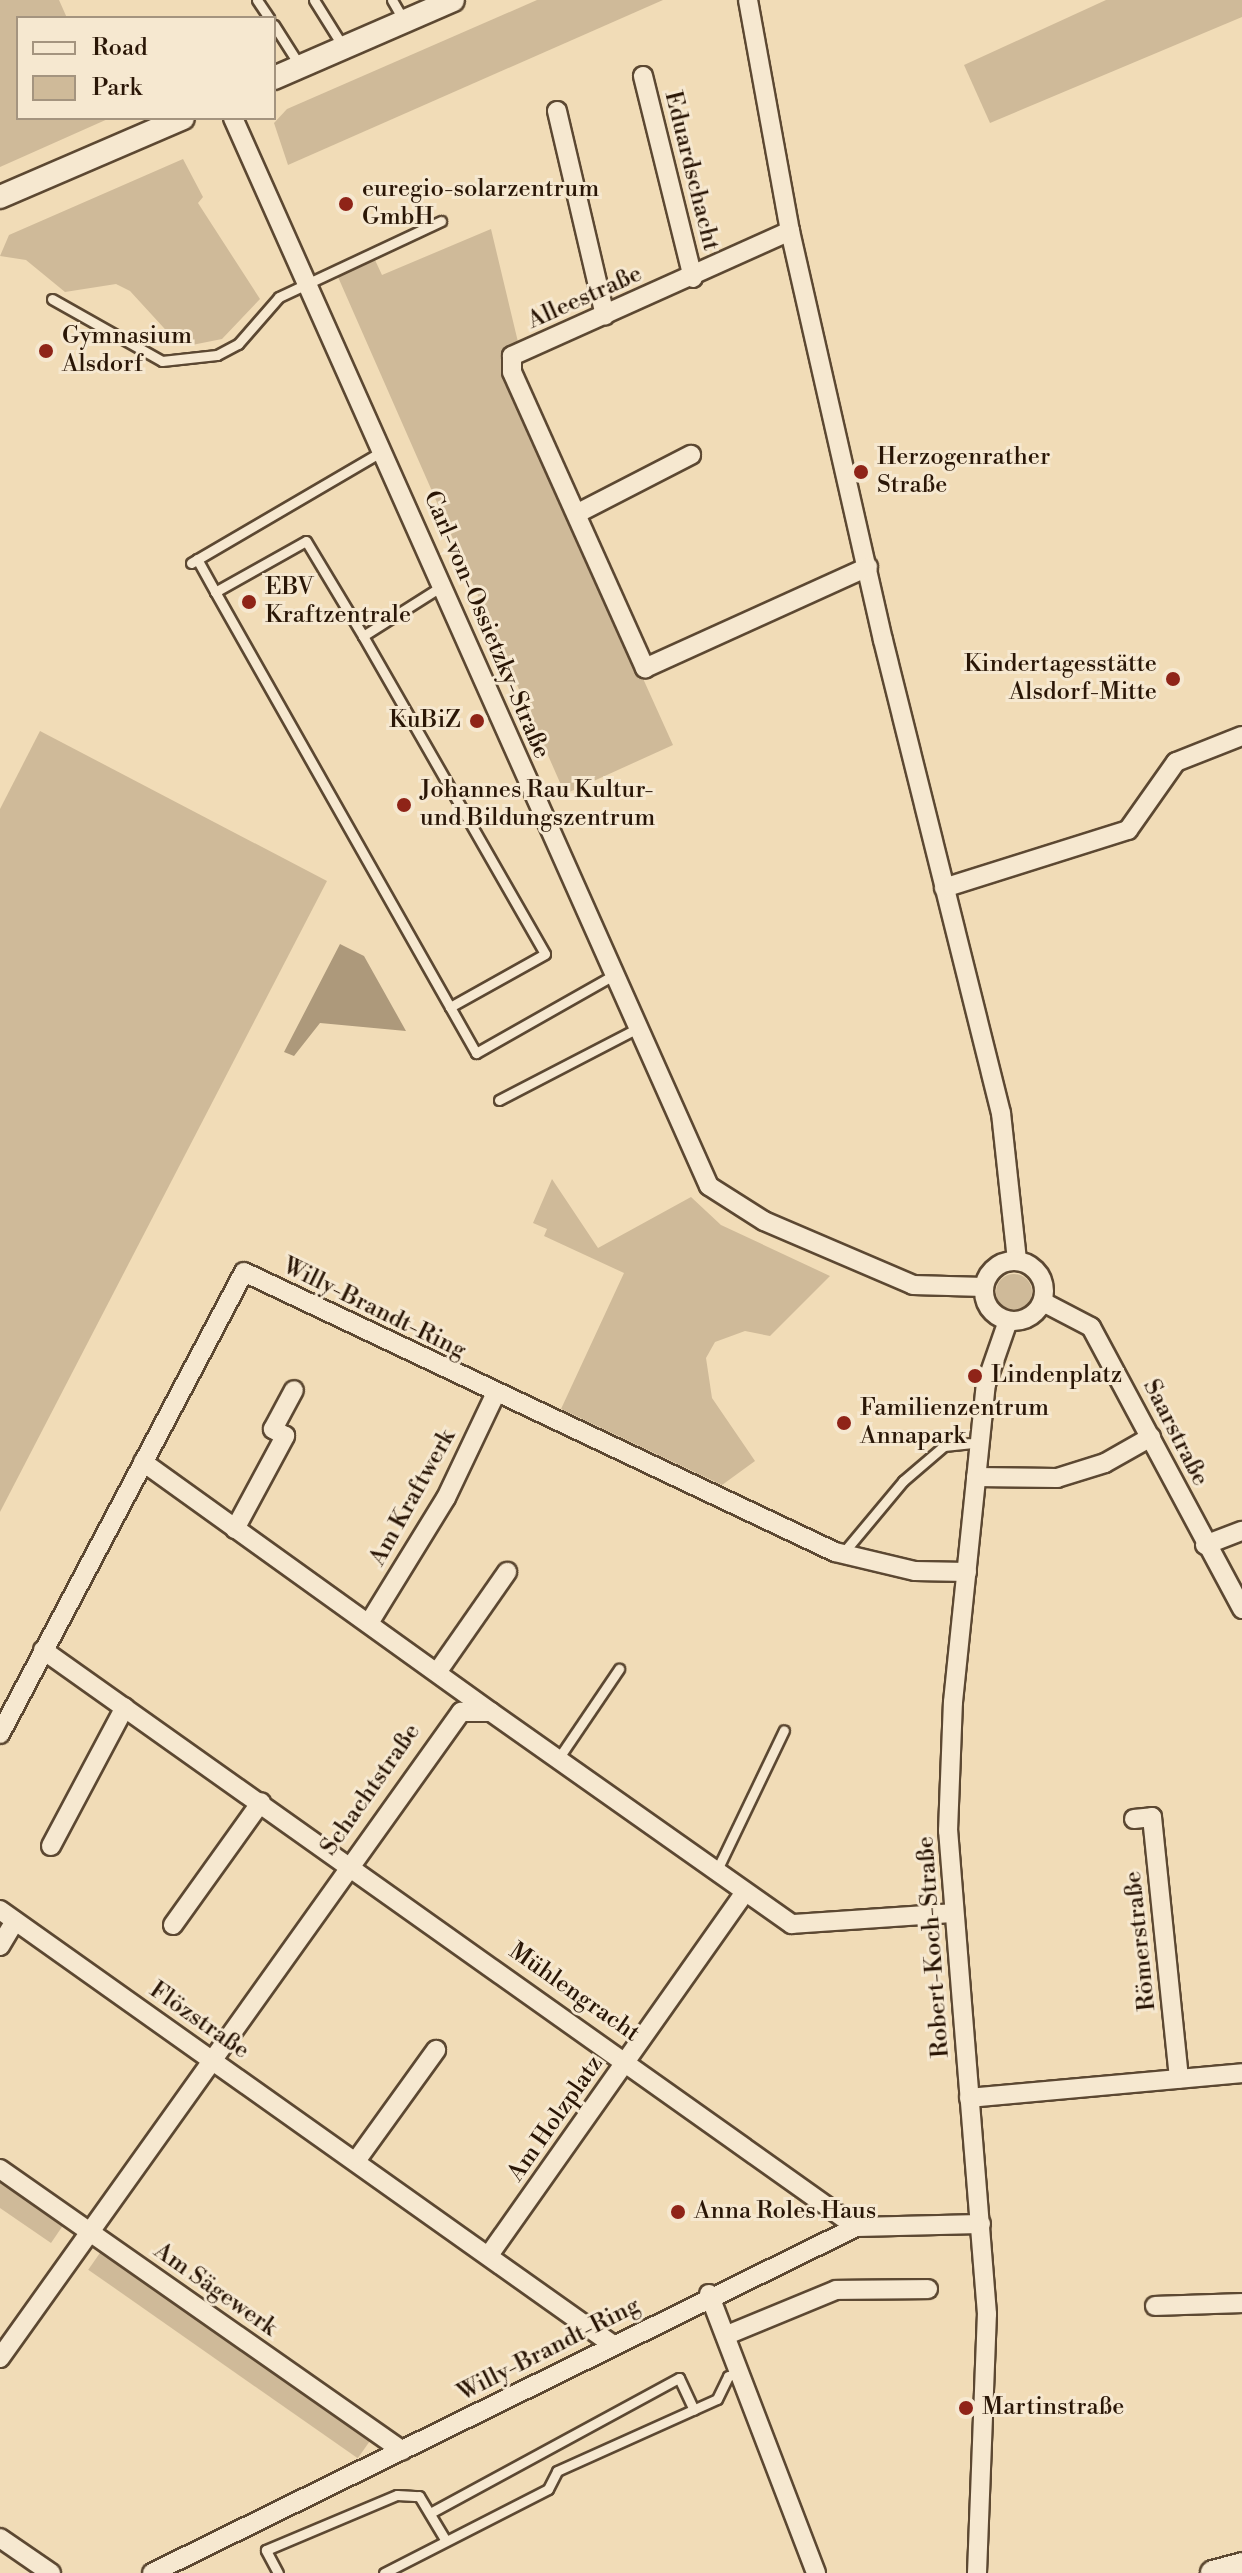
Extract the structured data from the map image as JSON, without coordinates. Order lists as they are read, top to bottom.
{
  "streets": {
    "street": [
      "Eduardschacht",
      "Alleestraße",
      "Carl-von-Ossietzky-Straße",
      "Willy-Brandt-Ring",
      "Saarstraße",
      "Am Kraftwerk",
      "Schachtstraße",
      "Römerstraße",
      "Robert-Koch-Straße",
      "Mühlengracht",
      "Flözstraße",
      "Am Holzplatz",
      "Am Sägewerk"
    ]
  },
  "crossings": [
    ["Eduardschacht", "Alleestraße"],
    ["Carl-von-Ossietzky-Straße", "Saarstraße"],
    ["Carl-von-Ossietzky-Straße", "Robert-Koch-Straße"],
    ["Willy-Brandt-Ring", "Am Kraftwerk"],
    ["Willy-Brandt-Ring", "Robert-Koch-Straße"],
    ["Willy-Brandt-Ring", "Mühlengracht"],
    ["Willy-Brandt-Ring", "Flözstraße"],
    ["Willy-Brandt-Ring", "Am Sägewerk"],
    ["Saarstraße", "Robert-Koch-Straße"],
    ["Schachtstraße", "Mühlengracht"],
    ["Schachtstraße", "Flözstraße"],
    ["Schachtstraße", "Am Sägewerk"],
    ["Mühlengracht", "Am Holzplatz"],
    ["Flözstraße", "Am Holzplatz"]
  ],
  "places": [
    "euregio-solarzentrum GmbH",
    "Gymnasium Alsdorf",
    "Herzogenrather Straße",
    "EBV Kraftzentrale",
    "Kindertagesstätte Alsdorf-Mitte",
    "KuBiZ",
    "Johannes Rau Kultur- und Bildungszentrum",
    "Lindenplatz",
    "Familienzentrum Annapark",
    "Anna Roles Haus",
    "Martinstraße"
  ],
  "legend": ["Road", "Park"]
}
